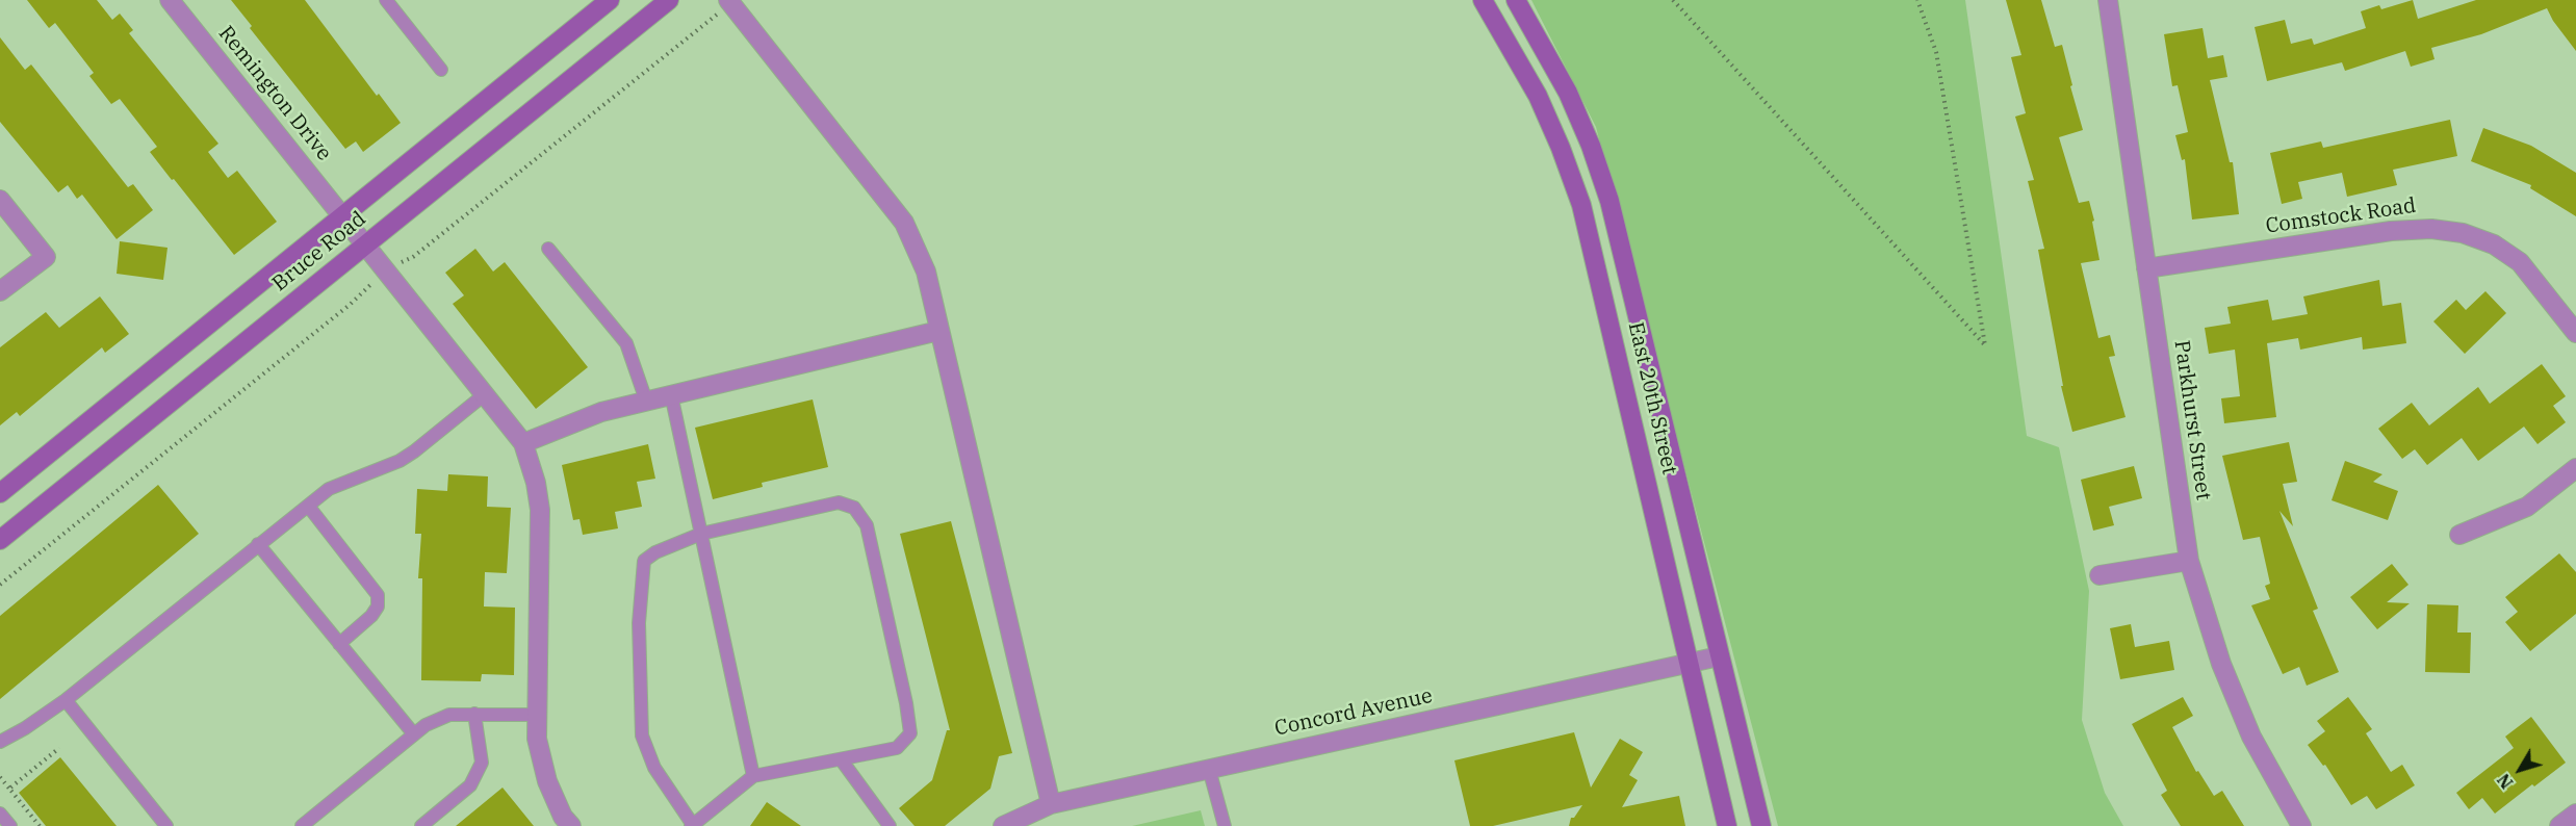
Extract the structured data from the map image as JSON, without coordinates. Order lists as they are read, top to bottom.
{
  "streets": {
    "street": [
      "Remington Drive",
      "Comstock Road",
      "Bruce Road",
      "East 20th Street",
      "Parkhurst Street",
      "Concord Avenue"
    ]
  },
  "crossings": [
    ["Remington Drive", "Bruce Road"],
    ["Comstock Road", "Parkhurst Street"],
    ["East 20th Street", "Concord Avenue"]
  ],
  "north": "bottom left"
}
